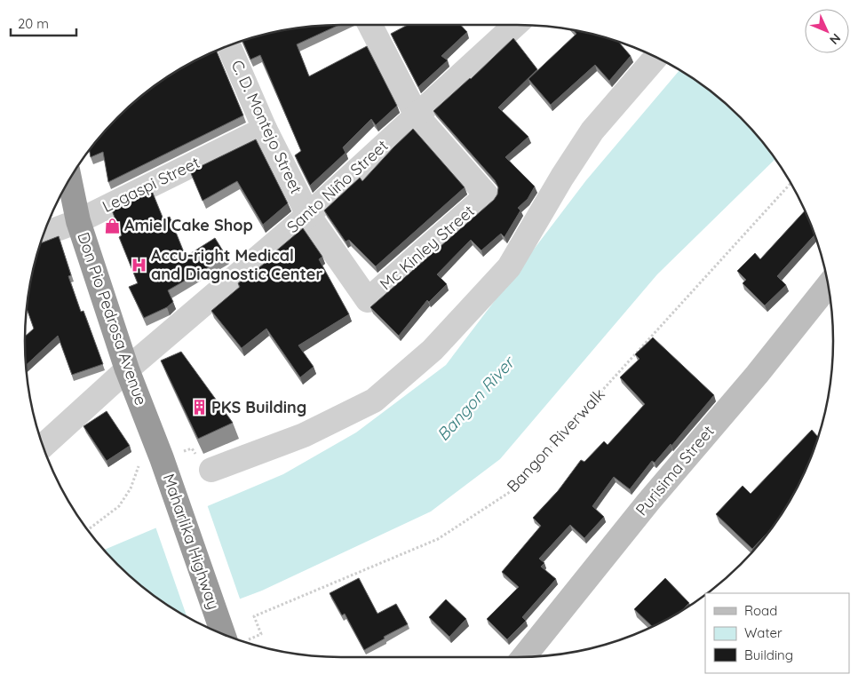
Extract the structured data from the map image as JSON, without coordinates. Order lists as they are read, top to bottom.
{
  "streets": {
    "highway": ["Don Pio Pedrosa Avenue", "Maharlika Highway"],
    "street": [
      "C. D. Montejo Street",
      "Legaspi Street",
      "Santo Niño Street",
      "Mc Kinley Street",
      "Purisima Street"
    ],
    "path": ["Bangon Riverwalk"]
  },
  "crossings": [
    ["C. D. Montejo Street", "Legaspi Street"],
    ["C. D. Montejo Street", "Santo Niño Street"],
    ["C. D. Montejo Street", "Mc Kinley Street"],
    ["Legaspi Street", "Don Pio Pedrosa Avenue"],
    ["Santo Niño Street", "Mc Kinley Street"],
    ["Santo Niño Street", "Don Pio Pedrosa Avenue"],
    ["Don Pio Pedrosa Avenue", "Maharlika Highway"]
  ],
  "water": ["Bangon River"],
  "places": {
    "shop": ["Amiel Cake Shop"],
    "hospital": ["Accu-right Medical and Diagnostic Center"],
    "building": ["PKS Building"]
  },
  "legend": ["Road", "Water", "Building"],
  "scale_bar": "20 m",
  "north": "bottom right"
}
